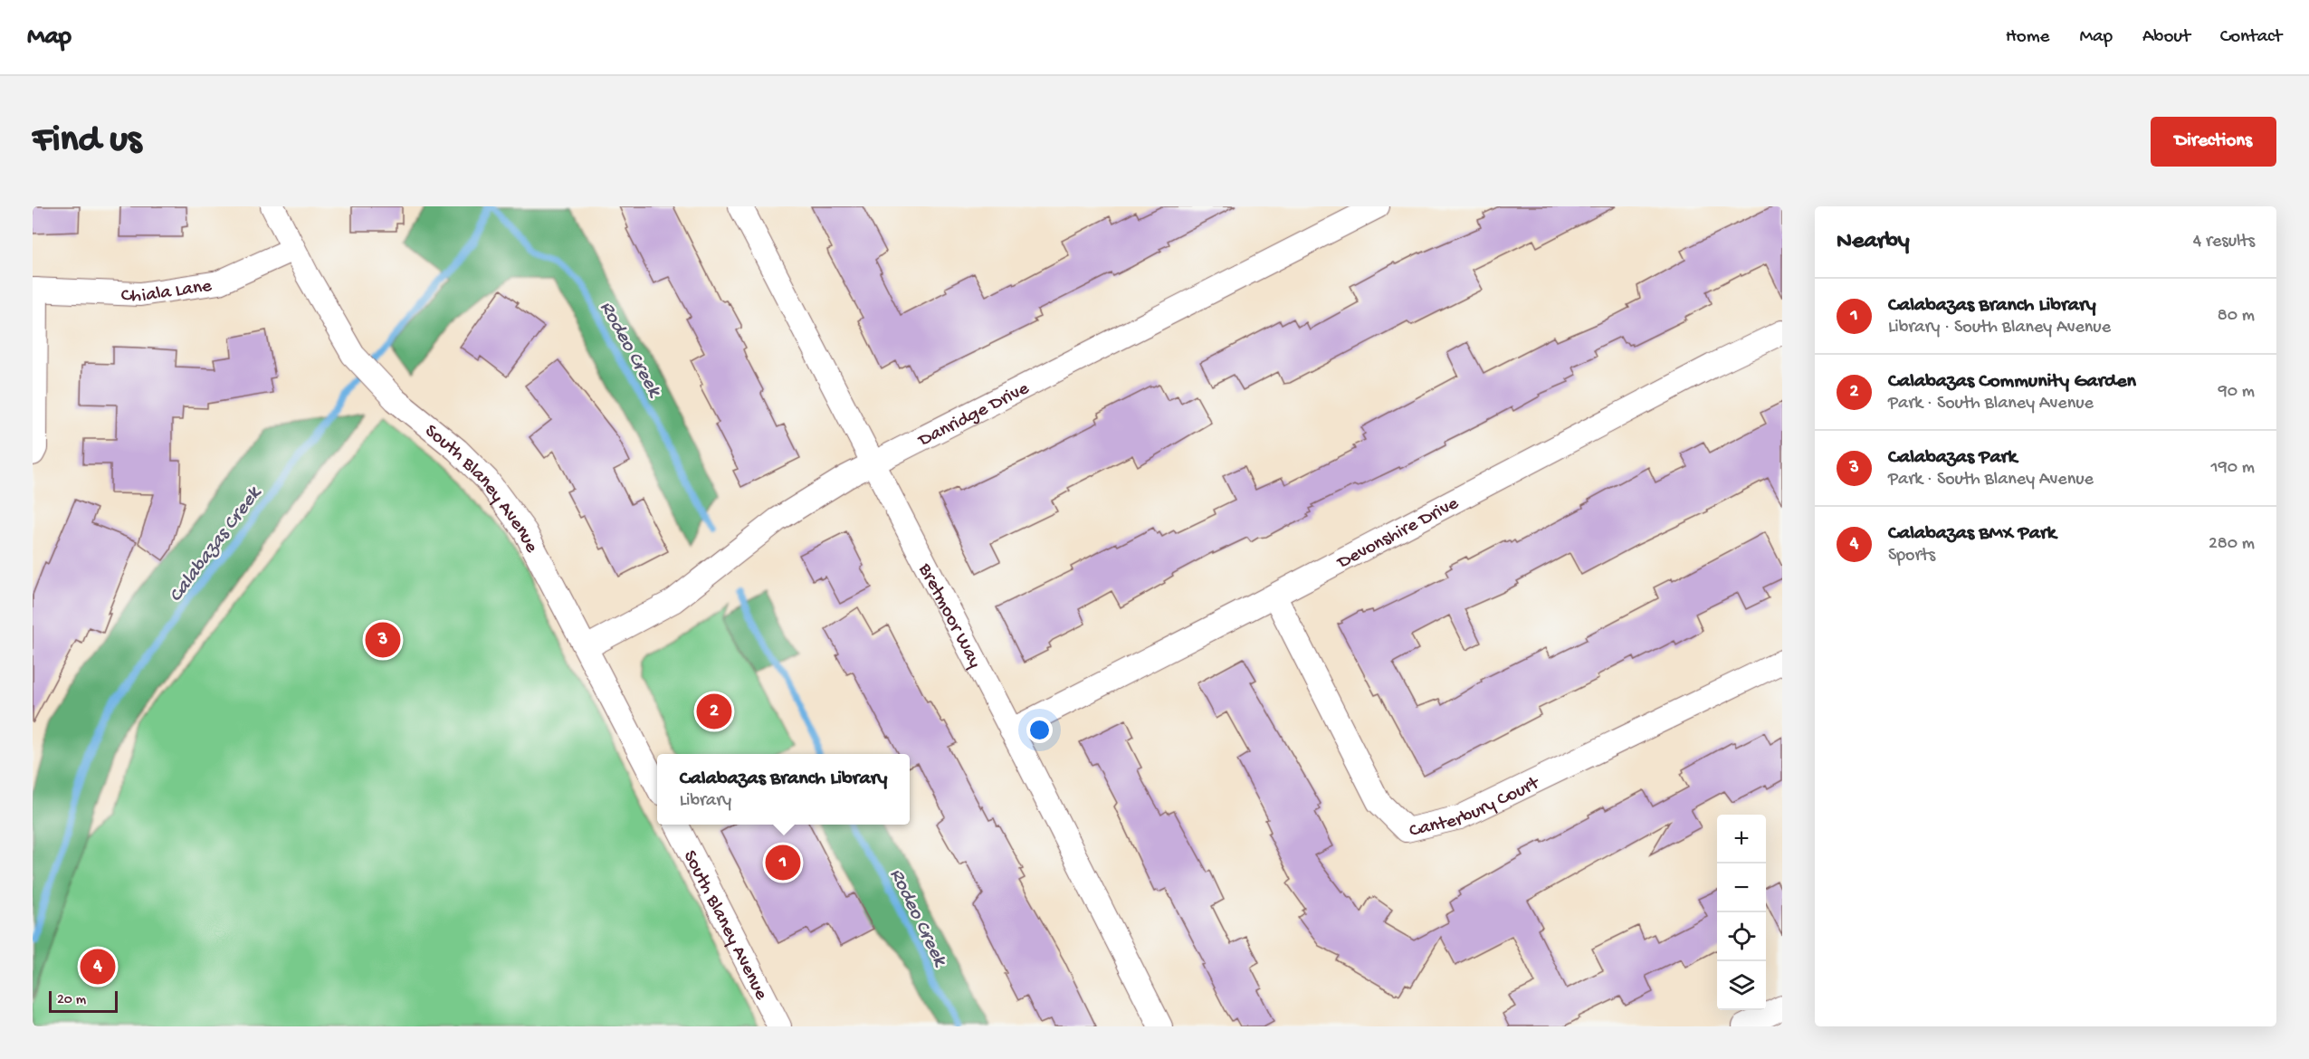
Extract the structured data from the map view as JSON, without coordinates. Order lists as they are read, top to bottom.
{
  "streets": {
    "street": [
      "Chiala Lane",
      "Danridge Drive",
      "South Blaney Avenue",
      "Devonshire Drive",
      "Bretmoor Way",
      "Canterbury Court"
    ]
  },
  "crossings": [
    ["Chiala Lane", "South Blaney Avenue"],
    ["Danridge Drive", "South Blaney Avenue"],
    ["Danridge Drive", "Bretmoor Way"],
    ["Devonshire Drive", "Bretmoor Way"],
    ["Devonshire Drive", "Canterbury Court"]
  ],
  "water": ["Rodeo Creek", "Calabazas Creek"],
  "scale_bar": "20 m",
  "page": {
    "header": "Map",
    "nav": [
      "Home",
      "Map",
      "About",
      "Contact"
    ],
    "buttons": "Directions",
    "title": "Find us",
    "heading": ["Nearby", "4 results"],
    "list": [
      {
        "mark": "1",
        "name": "Calabazas Branch Library",
        "note": "Library · South Blaney Avenue",
        "value": "80 m"
      },
      {
        "mark": "2",
        "name": "Calabazas Community Garden",
        "note": "Park · South Blaney Avenue",
        "value": "90 m"
      },
      {
        "mark": "3",
        "name": "Calabazas Park",
        "note": "Park · South Blaney Avenue",
        "value": "190 m"
      },
      {
        "mark": "4",
        "name": "Calabazas BMX Park",
        "note": "Sports",
        "value": "280 m"
      }
    ],
    "pins": [
      "3",
      "2",
      "1",
      "4"
    ],
    "popup": ["Calabazas Branch Library", "Library"],
    "map_buttons": ["+", "−"],
    "scale": "20 m"
  }
}
